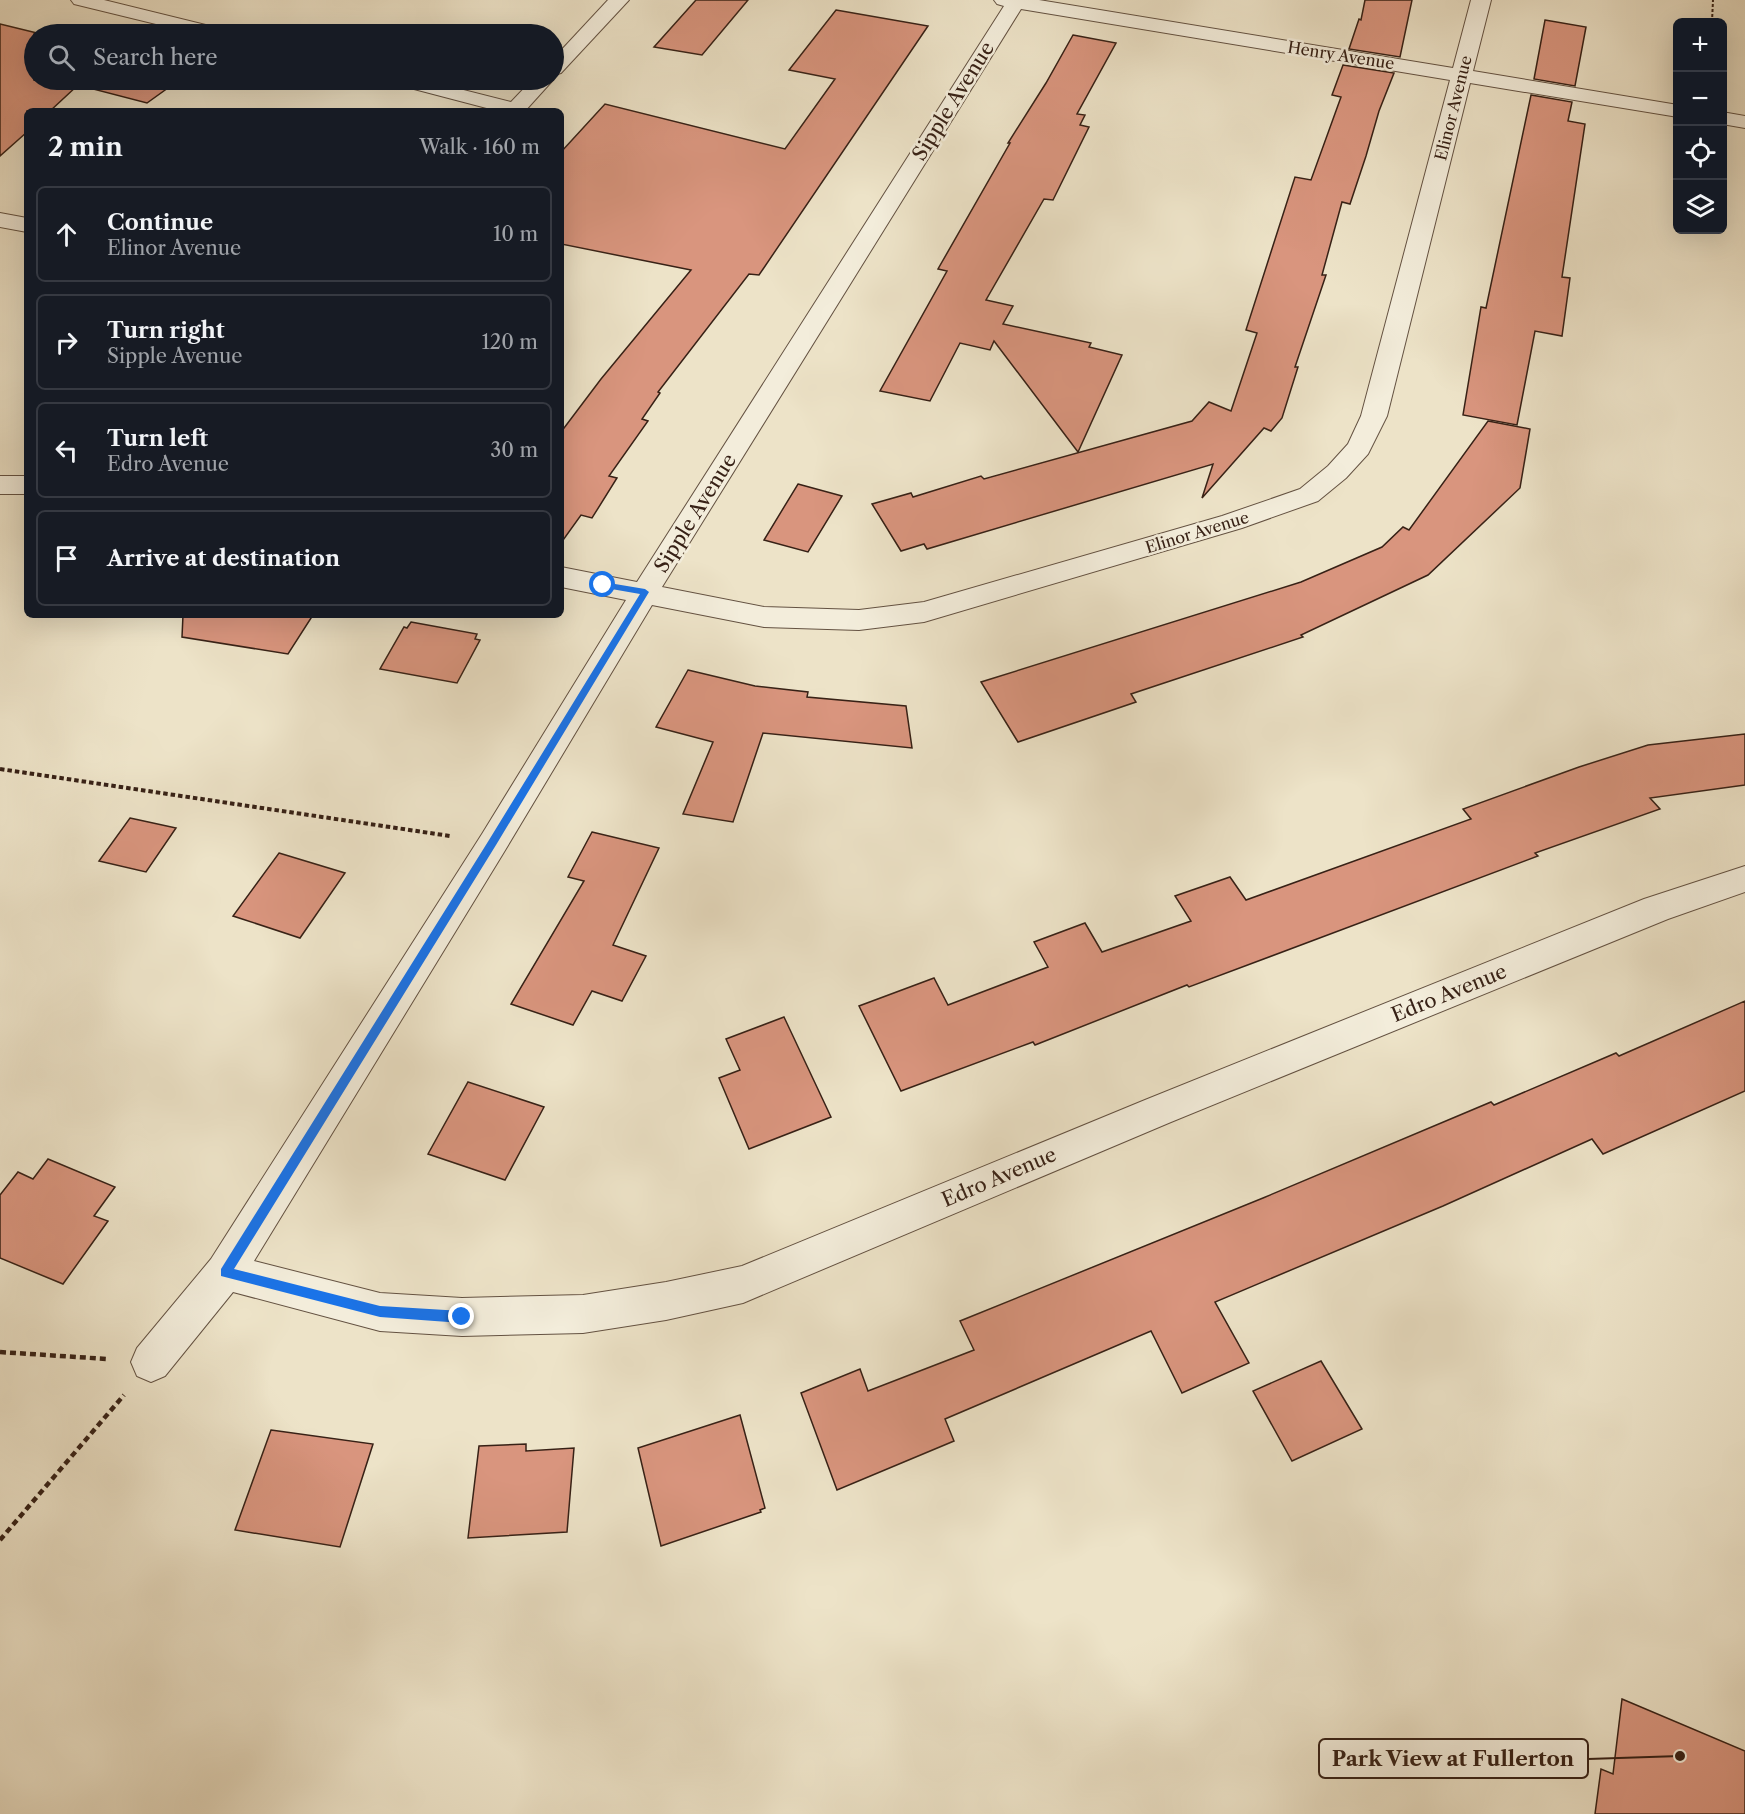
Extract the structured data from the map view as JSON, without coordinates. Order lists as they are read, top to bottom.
{
  "streets": {
    "street": [
      "Henry Avenue",
      "Sipple Avenue",
      "Elinor Avenue",
      "Edro Avenue"
    ]
  },
  "crossings": [
    ["Henry Avenue", "Sipple Avenue"],
    ["Henry Avenue", "Elinor Avenue"],
    ["Sipple Avenue", "Elinor Avenue"],
    ["Sipple Avenue", "Edro Avenue"]
  ],
  "places": ["Park View at Fullerton"],
  "page": {
    "map_buttons": ["+", "−"],
    "search": "Search here",
    "heading": ["2 min", "Walk · 160 m"],
    "list": [
      ["Continue", "Elinor Avenue", "10 m"],
      ["Turn right", "Sipple Avenue", "120 m"],
      ["Turn left", "Edro Avenue", "30 m"],
      "Arrive at destination"
    ]
  }
}
